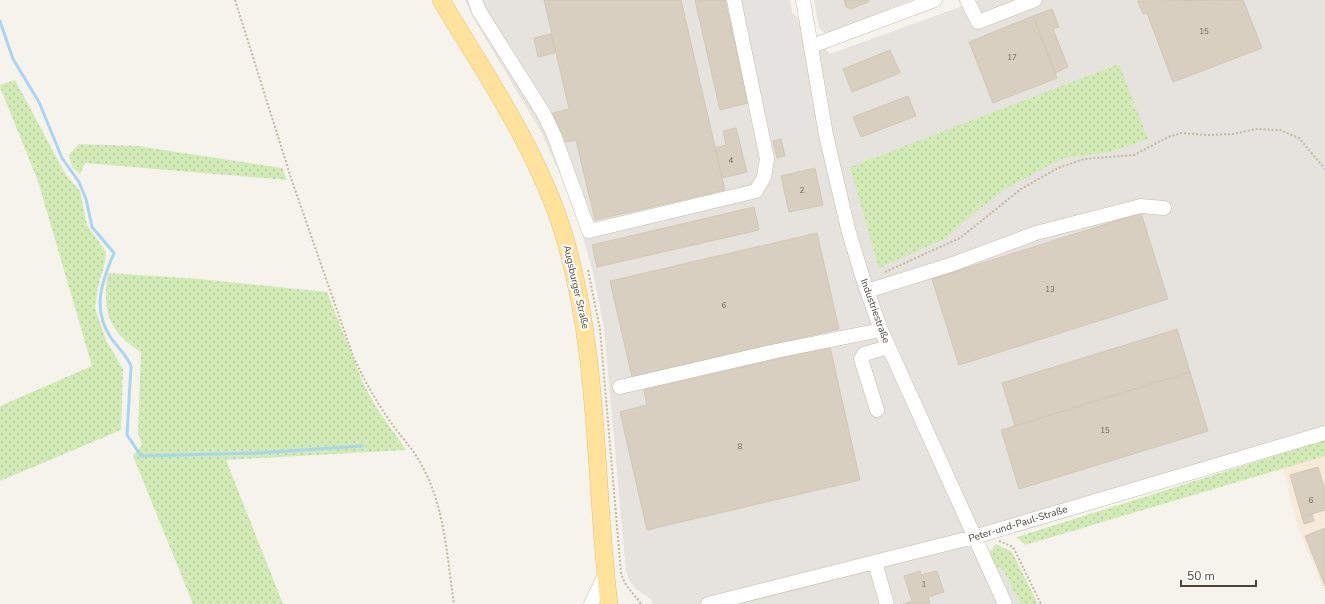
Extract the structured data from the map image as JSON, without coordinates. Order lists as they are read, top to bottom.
{
  "streets": {
    "main road": ["Augsburger Straße"],
    "street": ["Industriestraße", "Peter-und-Paul-Straße"]
  },
  "crossings": [
    ["Industriestraße", "Peter-und-Paul-Straße"]
  ],
  "house_numbers": [
    "15",
    "17",
    "4",
    "2",
    "13",
    "6",
    "15",
    "8",
    "6",
    "1"
  ],
  "scale_bar": "50 m"
}
